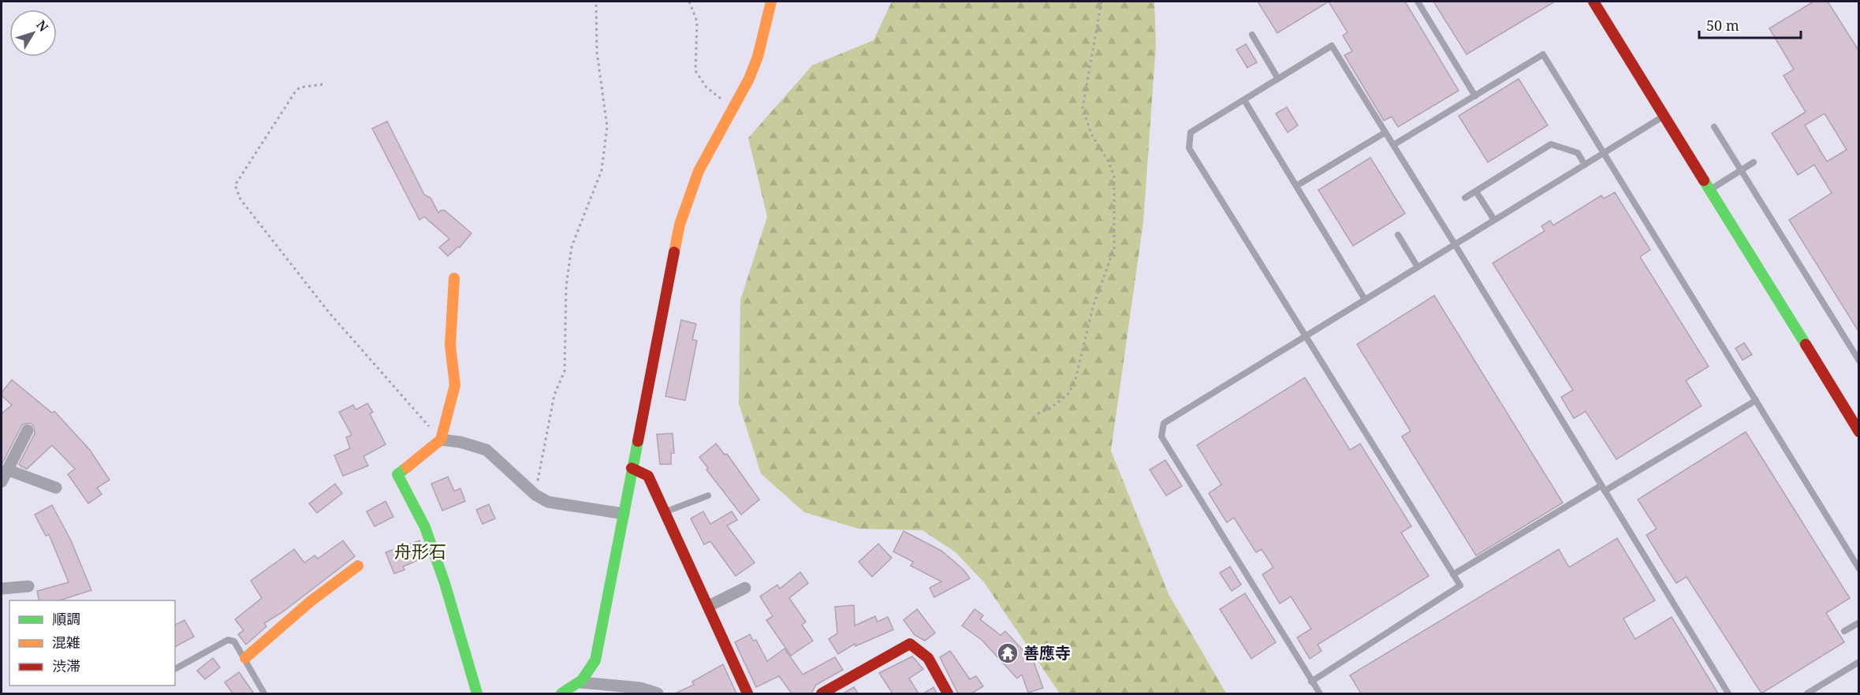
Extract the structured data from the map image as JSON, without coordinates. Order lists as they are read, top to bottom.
{
  "districts": ["舟形石"],
  "places": {
    "temple": ["善應寺"]
  },
  "legend": ["順調", "混雑", "渋滞"],
  "scale_bar": "50 m",
  "north": "top right"
}
